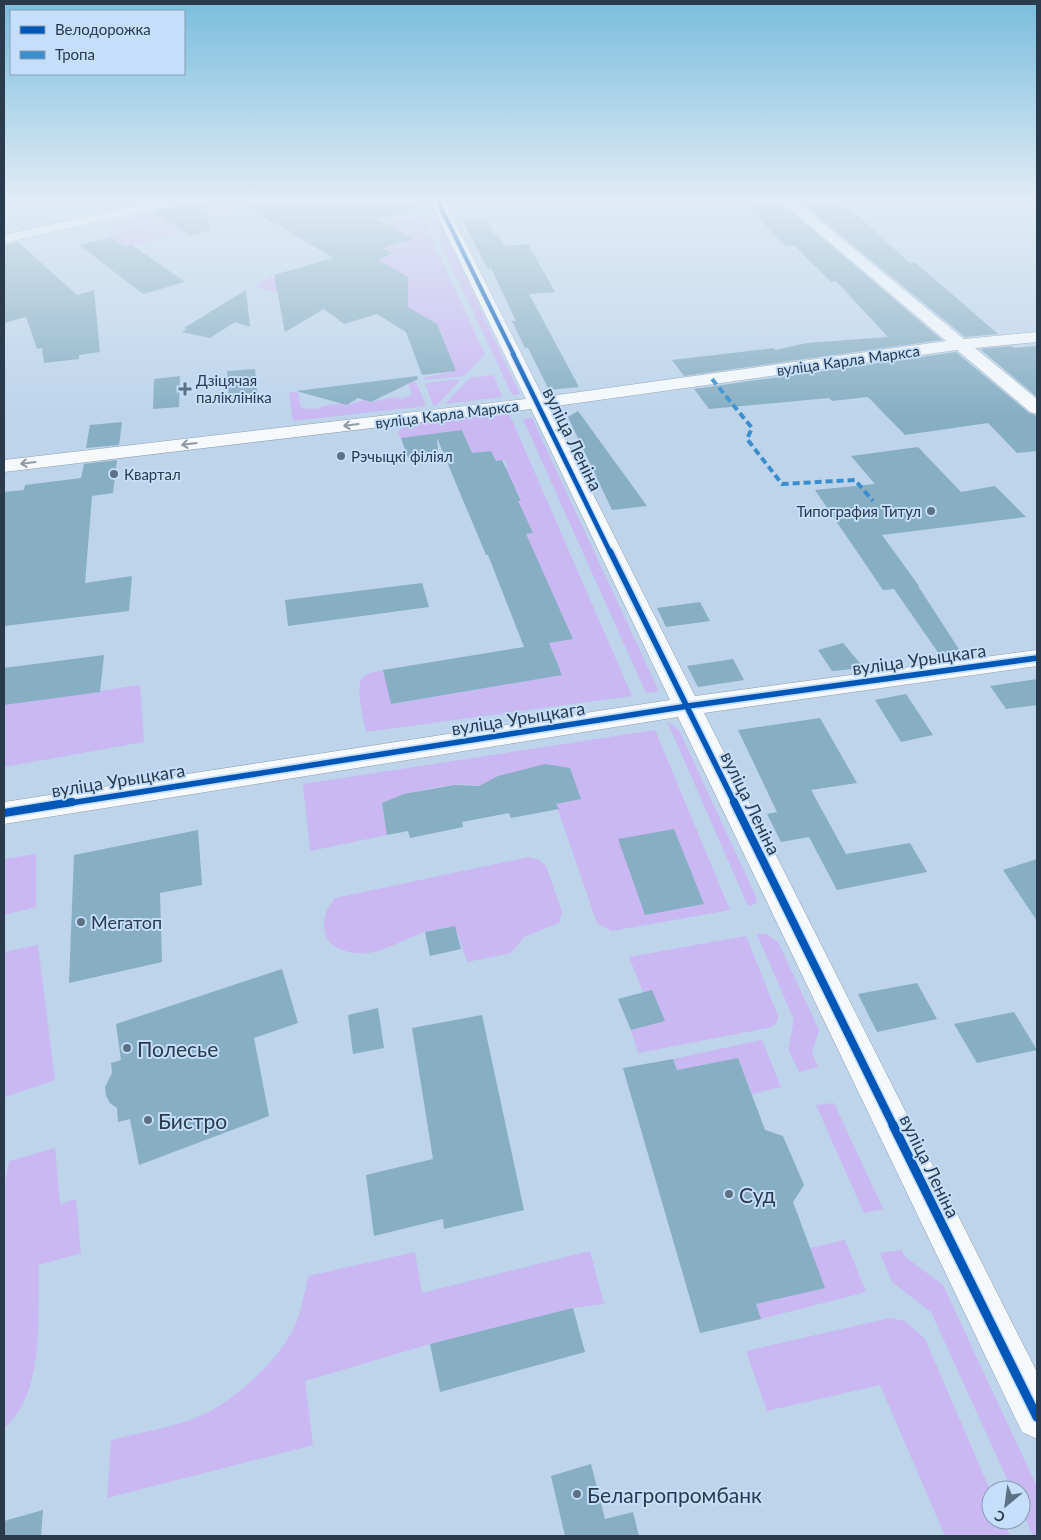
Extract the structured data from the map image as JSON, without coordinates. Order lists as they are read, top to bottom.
{
  "streets": {
    "street": ["вуліца Карла Маркса", "вуліца Леніна", "вуліца Урыцкага"]
  },
  "crossings": [
    ["вуліца Карла Маркса", "вуліца Леніна"],
    ["вуліца Леніна", "вуліца Урыцкага"]
  ],
  "one_way": ["вуліца Карла Маркса"],
  "places": {
    "health": ["Дзіцячая паліклініка"],
    "other": [
      "Рэчыцкі філіял",
      "Квартал",
      "Типография Титул",
      "Мегатоп",
      "Полесье",
      "Бистро",
      "Суд",
      "Белагропромбанк"
    ]
  },
  "legend": ["Велодорожка", "Тропа"],
  "north": "bottom left"
}
